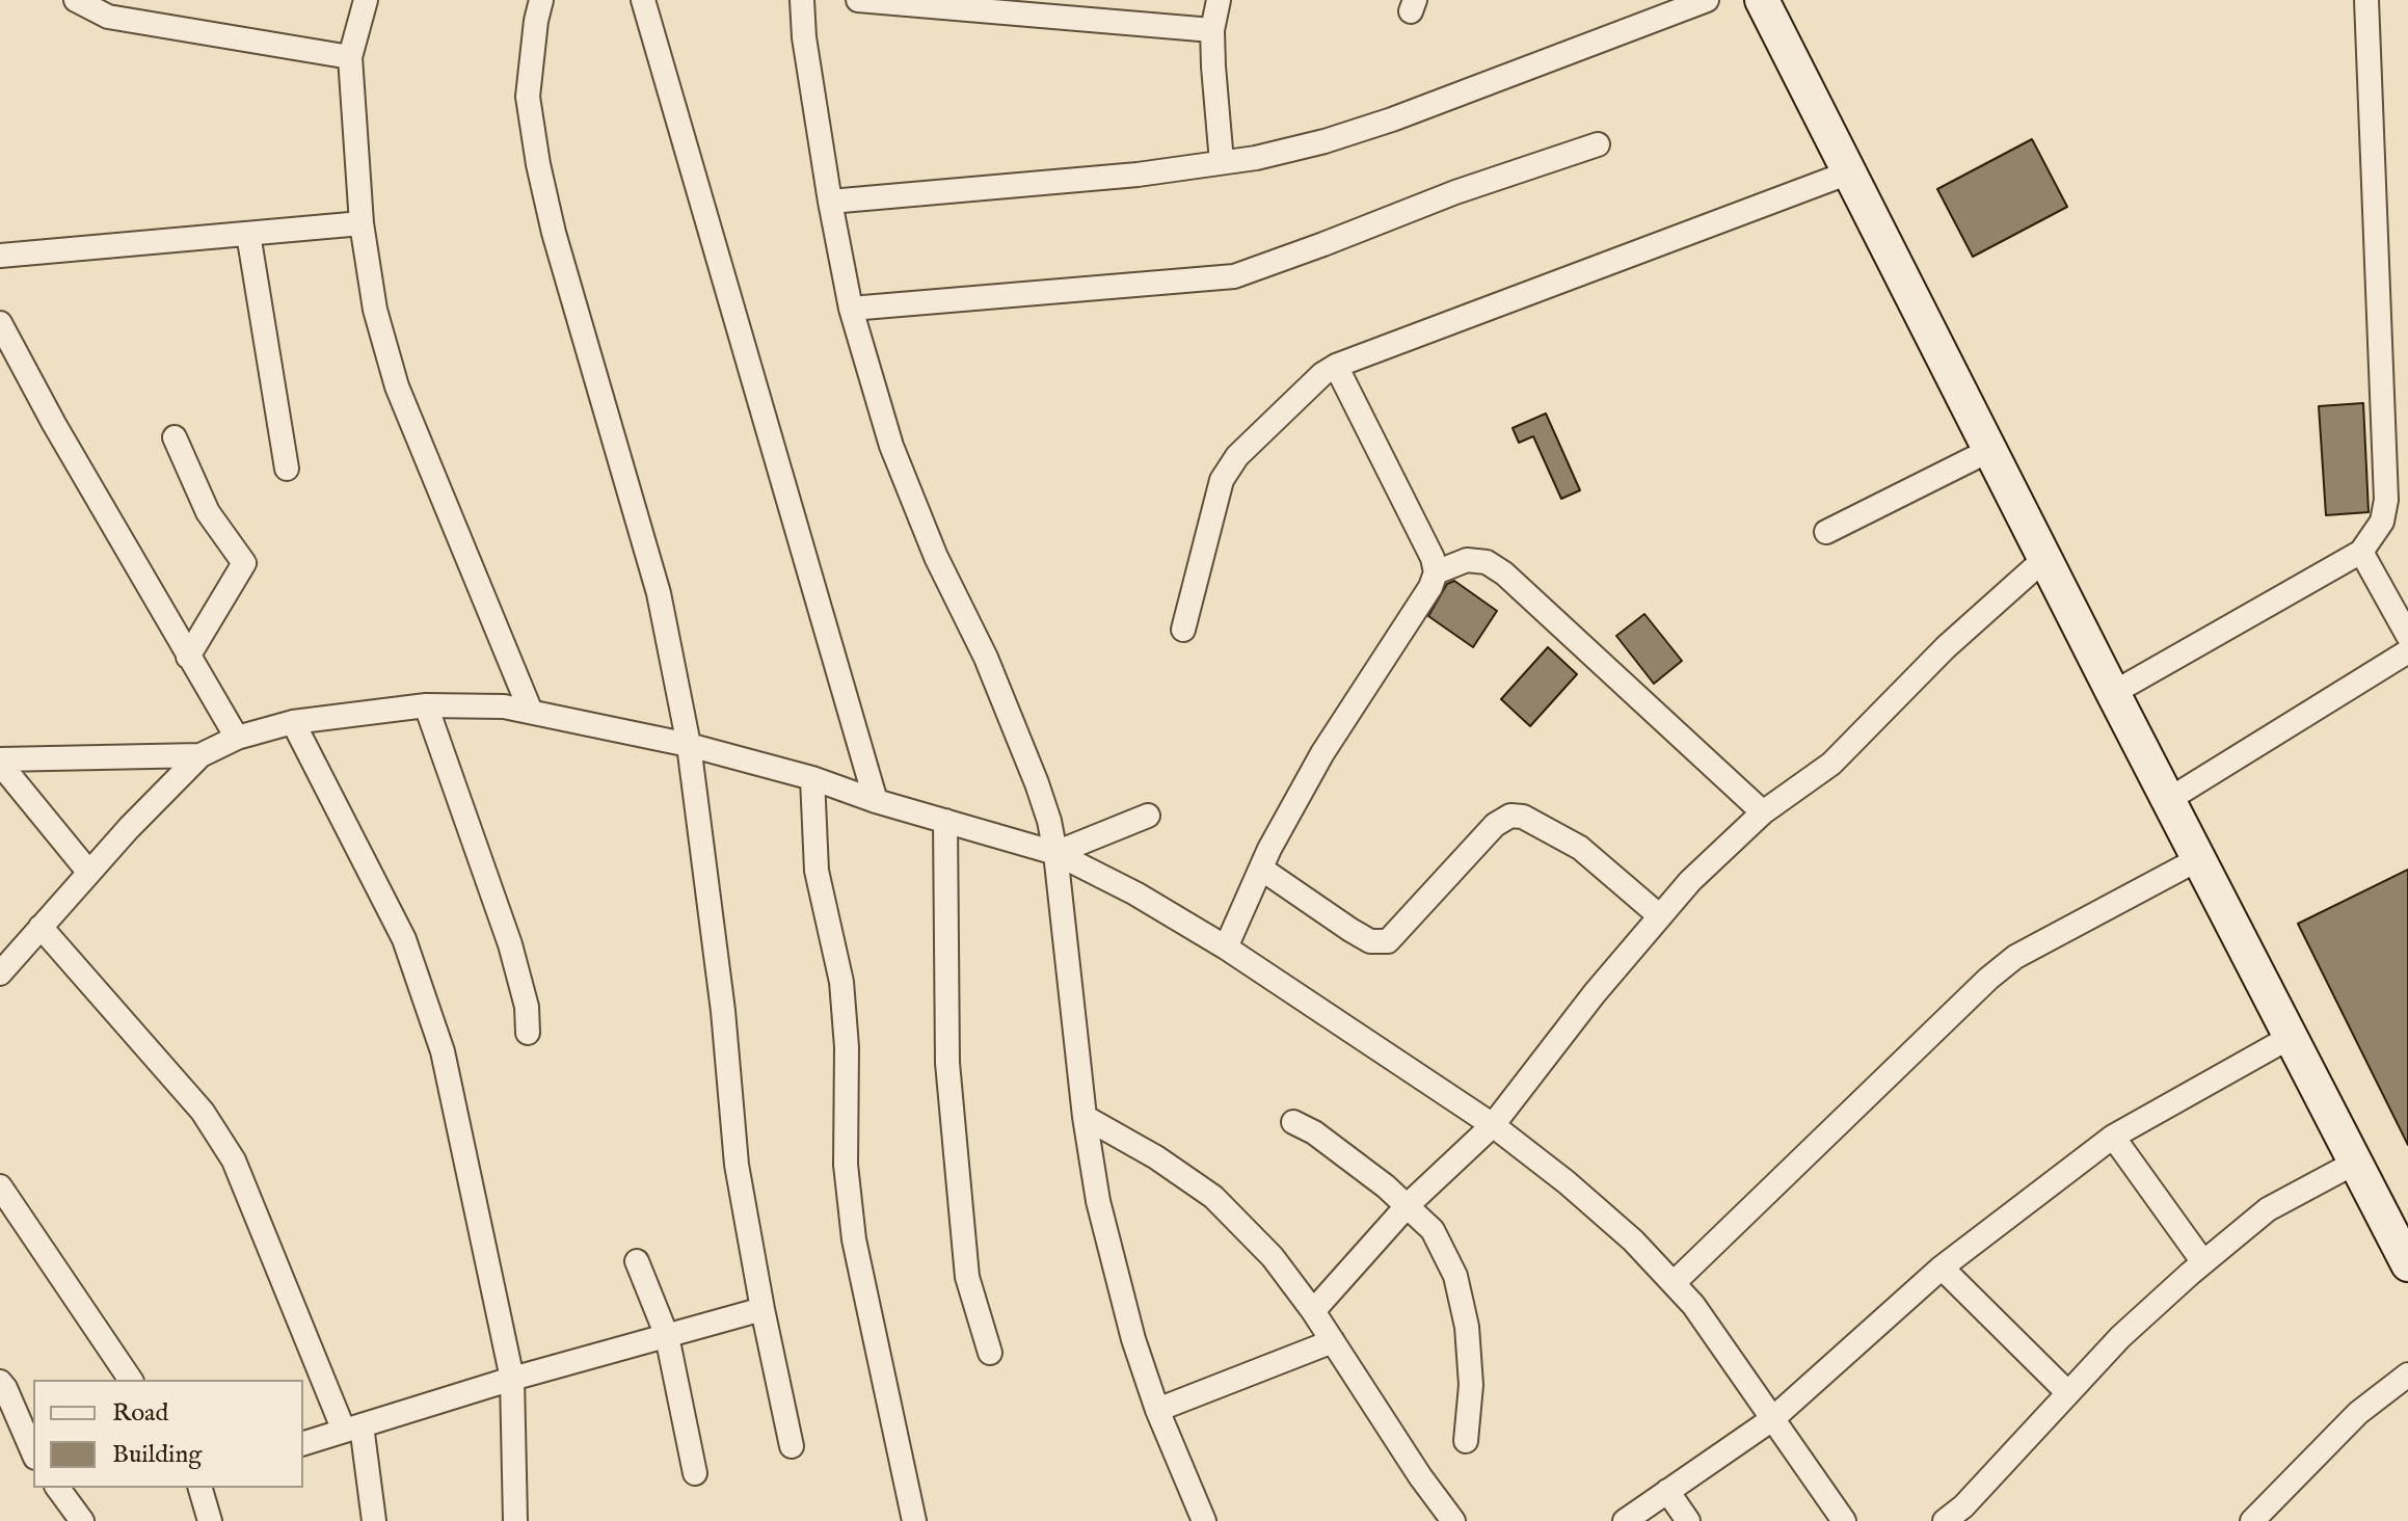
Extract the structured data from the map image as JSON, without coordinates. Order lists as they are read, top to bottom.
{
  "legend": ["Road", "Building"]
}
